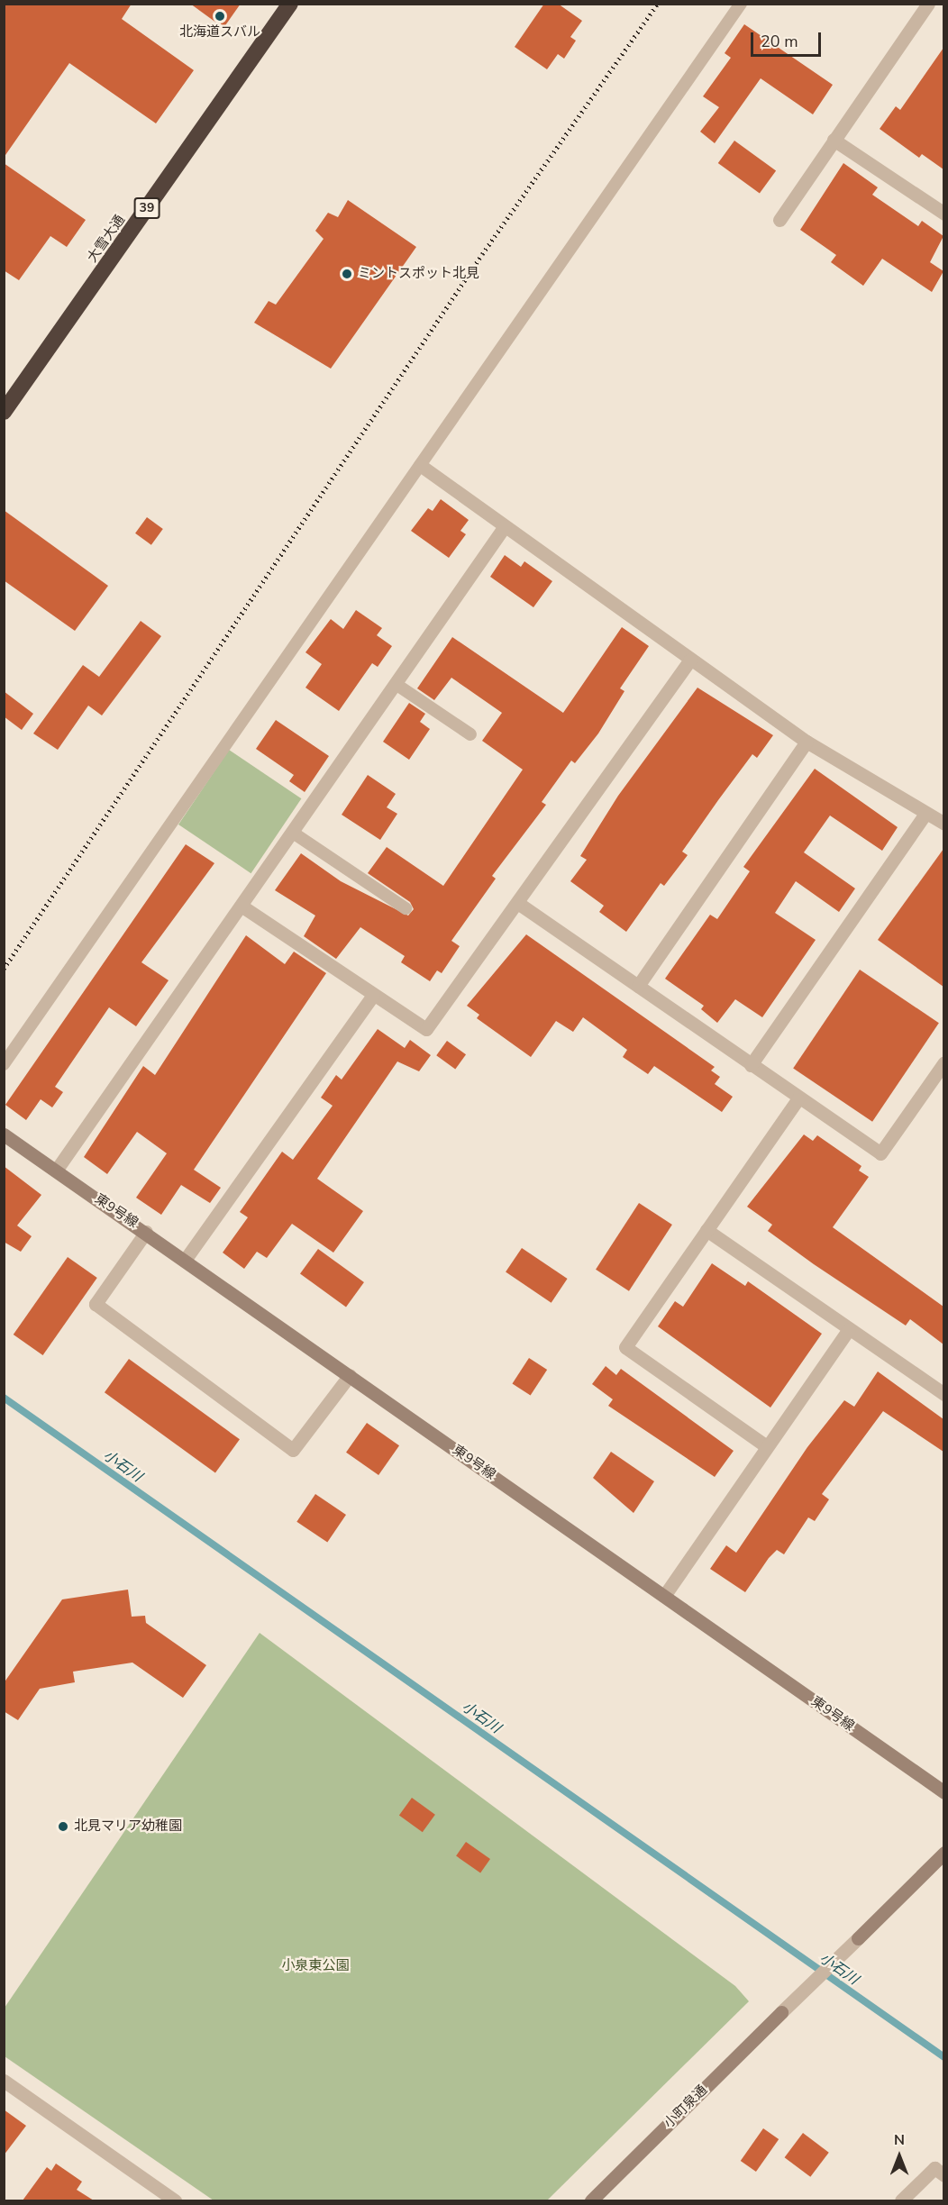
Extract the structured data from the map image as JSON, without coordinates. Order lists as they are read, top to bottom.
{
  "streets": {
    "highway": ["39", "大雪大通"],
    "street": ["東9号線", "小町泉通"]
  },
  "water": ["小石川"],
  "parks": ["小泉東公園"],
  "places": ["北海道スバル", "ミントスポット北見", "北見マリア幼稚園"],
  "scale_bar": "20 m",
  "north": "top"
}
